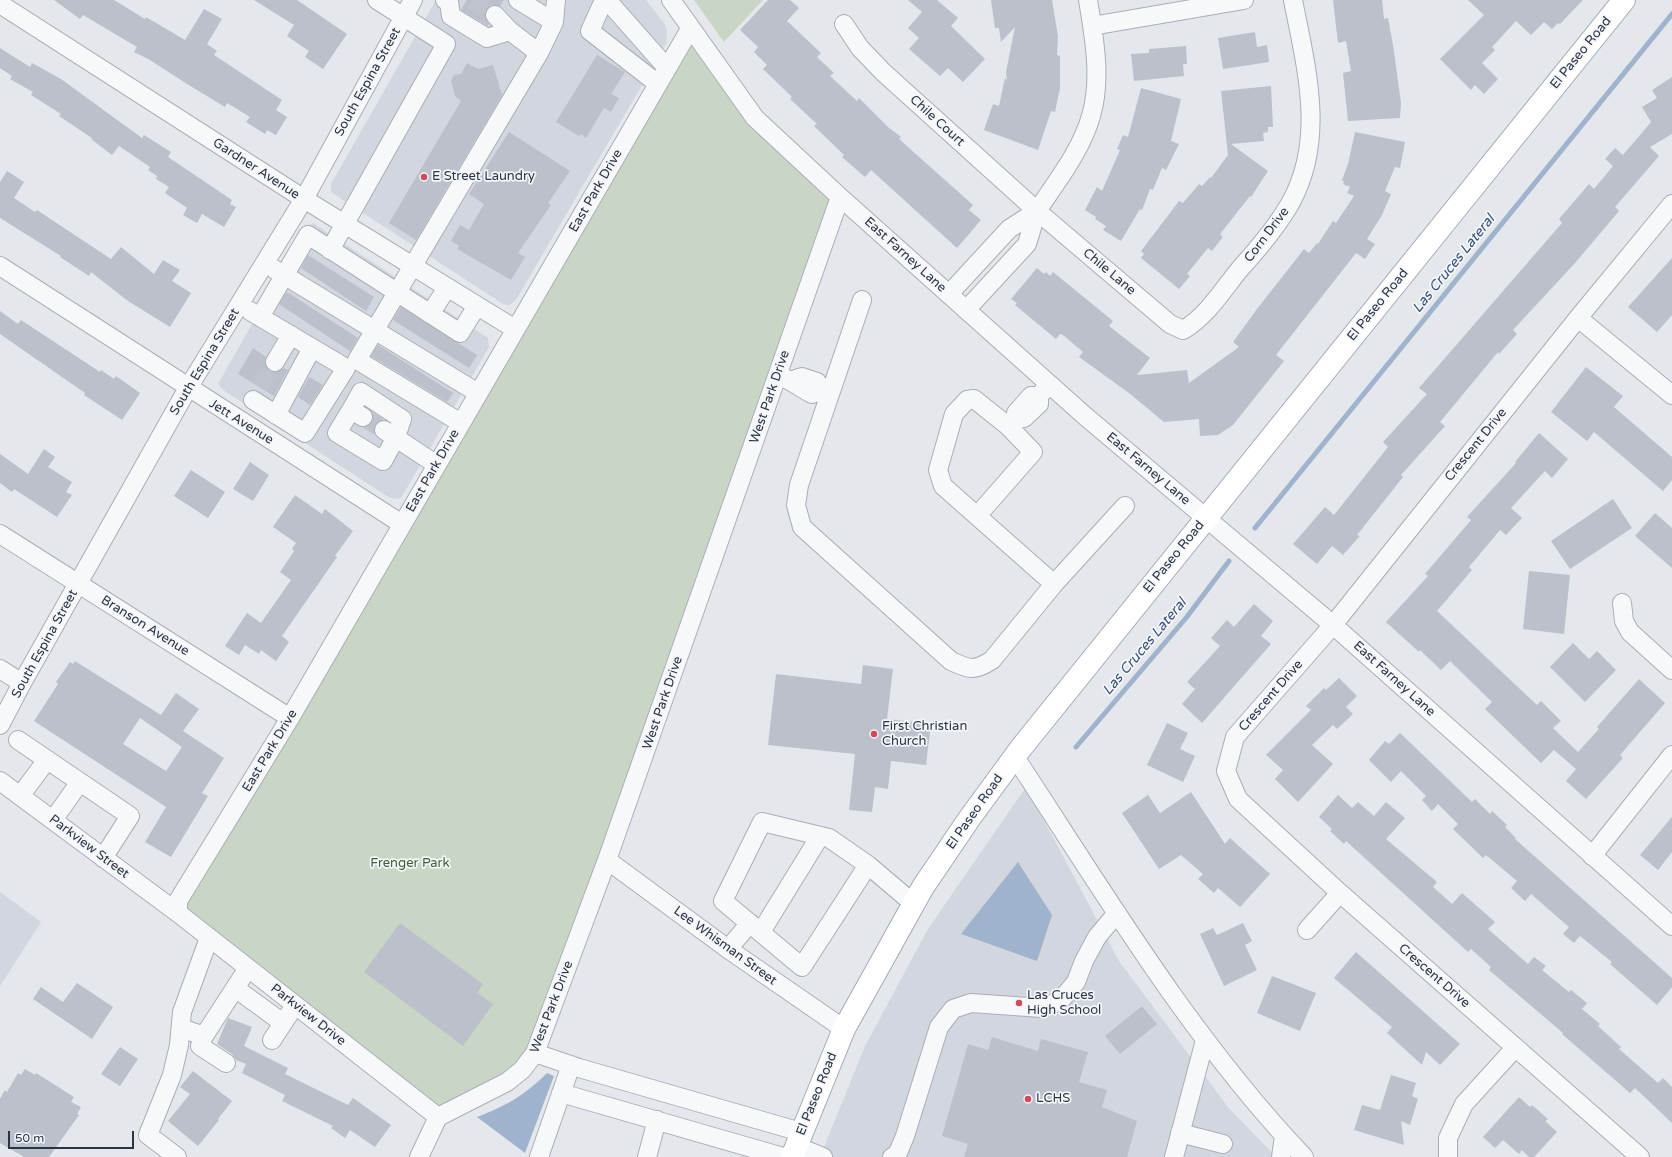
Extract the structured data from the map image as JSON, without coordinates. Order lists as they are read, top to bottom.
{
  "streets": {
    "main road": ["El Paseo Road"],
    "street": [
      "South Espina Street",
      "Chile Court",
      "Gardner Avenue",
      "East Park Drive",
      "Corn Drive",
      "East Farney Lane",
      "Chile Lane",
      "West Park Drive",
      "Jett Avenue",
      "Crescent Drive",
      "Branson Avenue",
      "Parkview Street",
      "Lee Whisman Street",
      "Parkview Drive"
    ]
  },
  "crossings": [
    ["El Paseo Road", "East Farney Lane"],
    ["El Paseo Road", "Lee Whisman Street"],
    ["South Espina Street", "Gardner Avenue"],
    ["South Espina Street", "Jett Avenue"],
    ["South Espina Street", "Branson Avenue"],
    ["Chile Court", "Chile Lane"],
    ["Gardner Avenue", "East Park Drive"],
    ["East Park Drive", "East Farney Lane"],
    ["East Park Drive", "Jett Avenue"],
    ["East Park Drive", "Branson Avenue"],
    ["East Park Drive", "Parkview Street"],
    ["East Park Drive", "Parkview Drive"],
    ["Corn Drive", "Chile Lane"],
    ["East Farney Lane", "West Park Drive"],
    ["East Farney Lane", "Crescent Drive"],
    ["West Park Drive", "Lee Whisman Street"],
    ["West Park Drive", "Parkview Drive"],
    ["Parkview Street", "Parkview Drive"]
  ],
  "water": ["Las Cruces Lateral"],
  "parks": ["Frenger Park"],
  "places": [
    "E Street Laundry",
    "First Christian Church",
    "Las Cruces High School",
    "LCHS"
  ],
  "scale_bar": "50 m"
}
